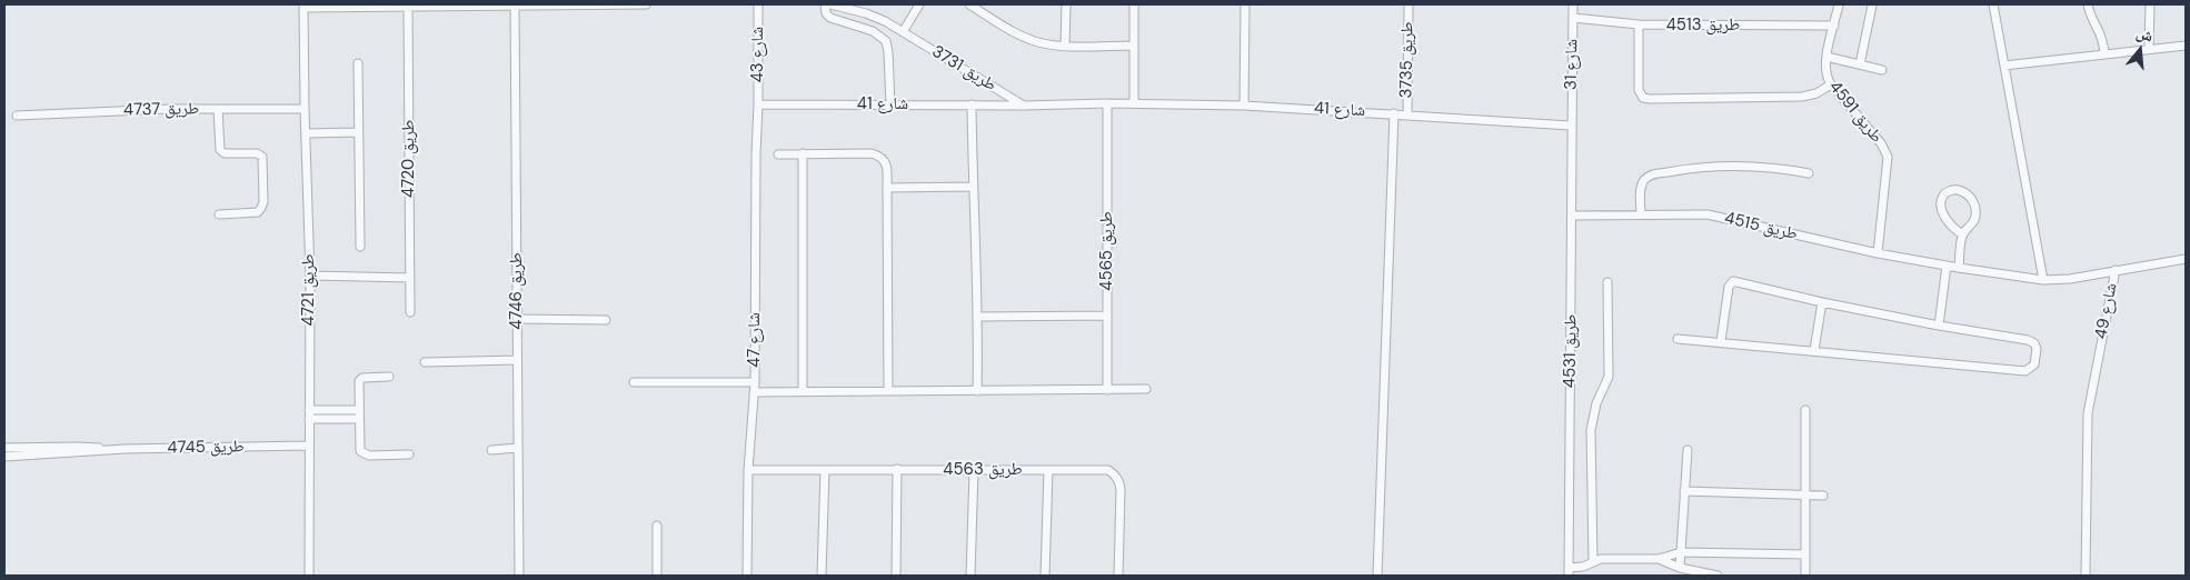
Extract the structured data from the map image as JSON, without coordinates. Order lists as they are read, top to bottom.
{
  "streets": {
    "street": [
      "طريق 4513",
      "شارع 43",
      "طريق 3735",
      "شارع 31",
      "طريق 3731",
      "شارع 41",
      "طريق 4737",
      "طريق 4591",
      "طريق 4720",
      "طريق 4515",
      "طريق 4565",
      "طريق 4721",
      "طريق 4746",
      "شارع 49",
      "شارع 47",
      "طريق 4531",
      "طريق 4745",
      "طريق 4563"
    ]
  },
  "crossings": [
    ["طريق 4513", "شارع 31"],
    ["طريق 4513", "طريق 4591"],
    ["شارع 43", "شارع 41"],
    ["شارع 43", "شارع 47"],
    ["طريق 3735", "شارع 41"],
    ["شارع 31", "شارع 41"],
    ["شارع 31", "طريق 4531"],
    ["طريق 3731", "شارع 41"],
    ["شارع 41", "طريق 4565"],
    ["شارع 41", "شارع 47"],
    ["شارع 41", "طريق 4531"],
    ["طريق 4737", "طريق 4721"],
    ["طريق 4591", "طريق 4515"],
    ["طريق 4515", "شارع 49"],
    ["طريق 4515", "طريق 4531"],
    ["طريق 4721", "طريق 4745"],
    ["شارع 47", "طريق 4563"]
  ],
  "north": "top"
}
